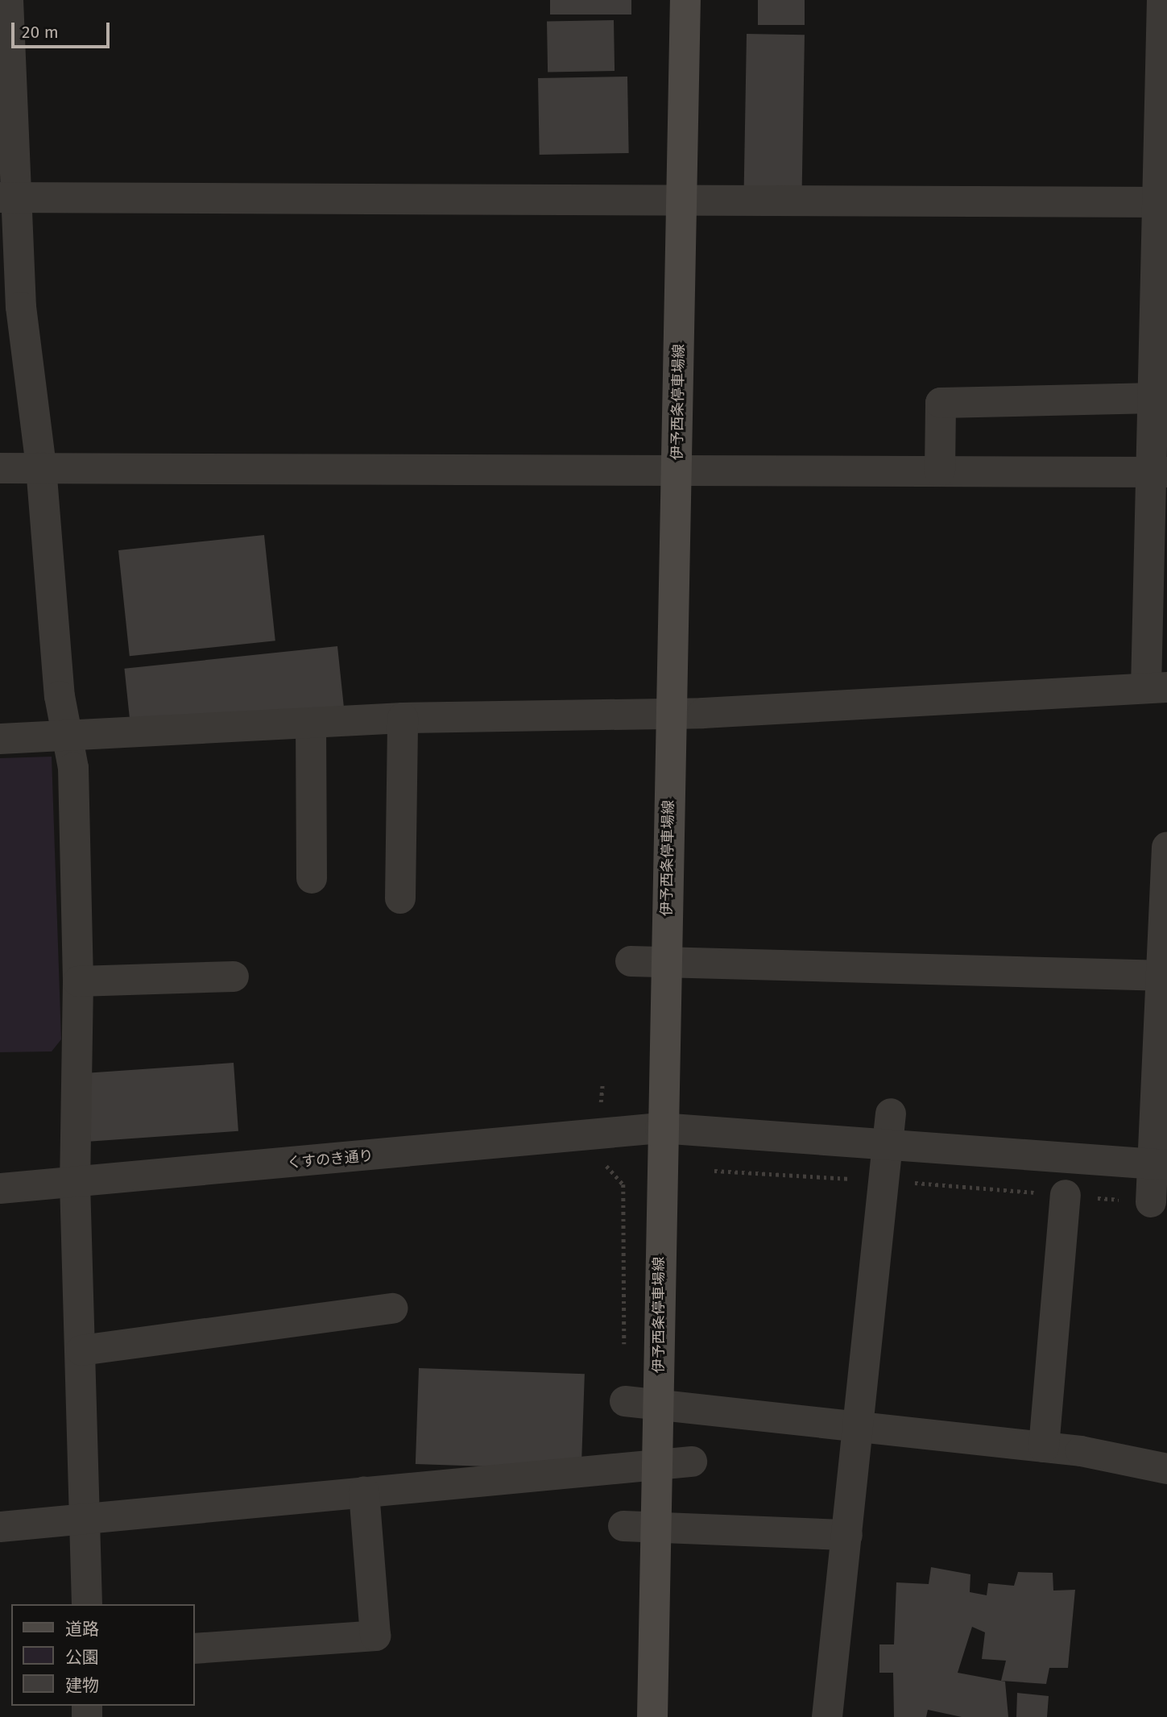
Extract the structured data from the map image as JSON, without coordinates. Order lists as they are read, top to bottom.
{
  "streets": {
    "main road": ["伊予西条停車場線"],
    "street": ["くすのき通り"]
  },
  "crossings": [
    ["伊予西条停車場線", "くすのき通り"]
  ],
  "legend": ["道路", "公園", "建物"],
  "scale_bar": "20 m"
}
